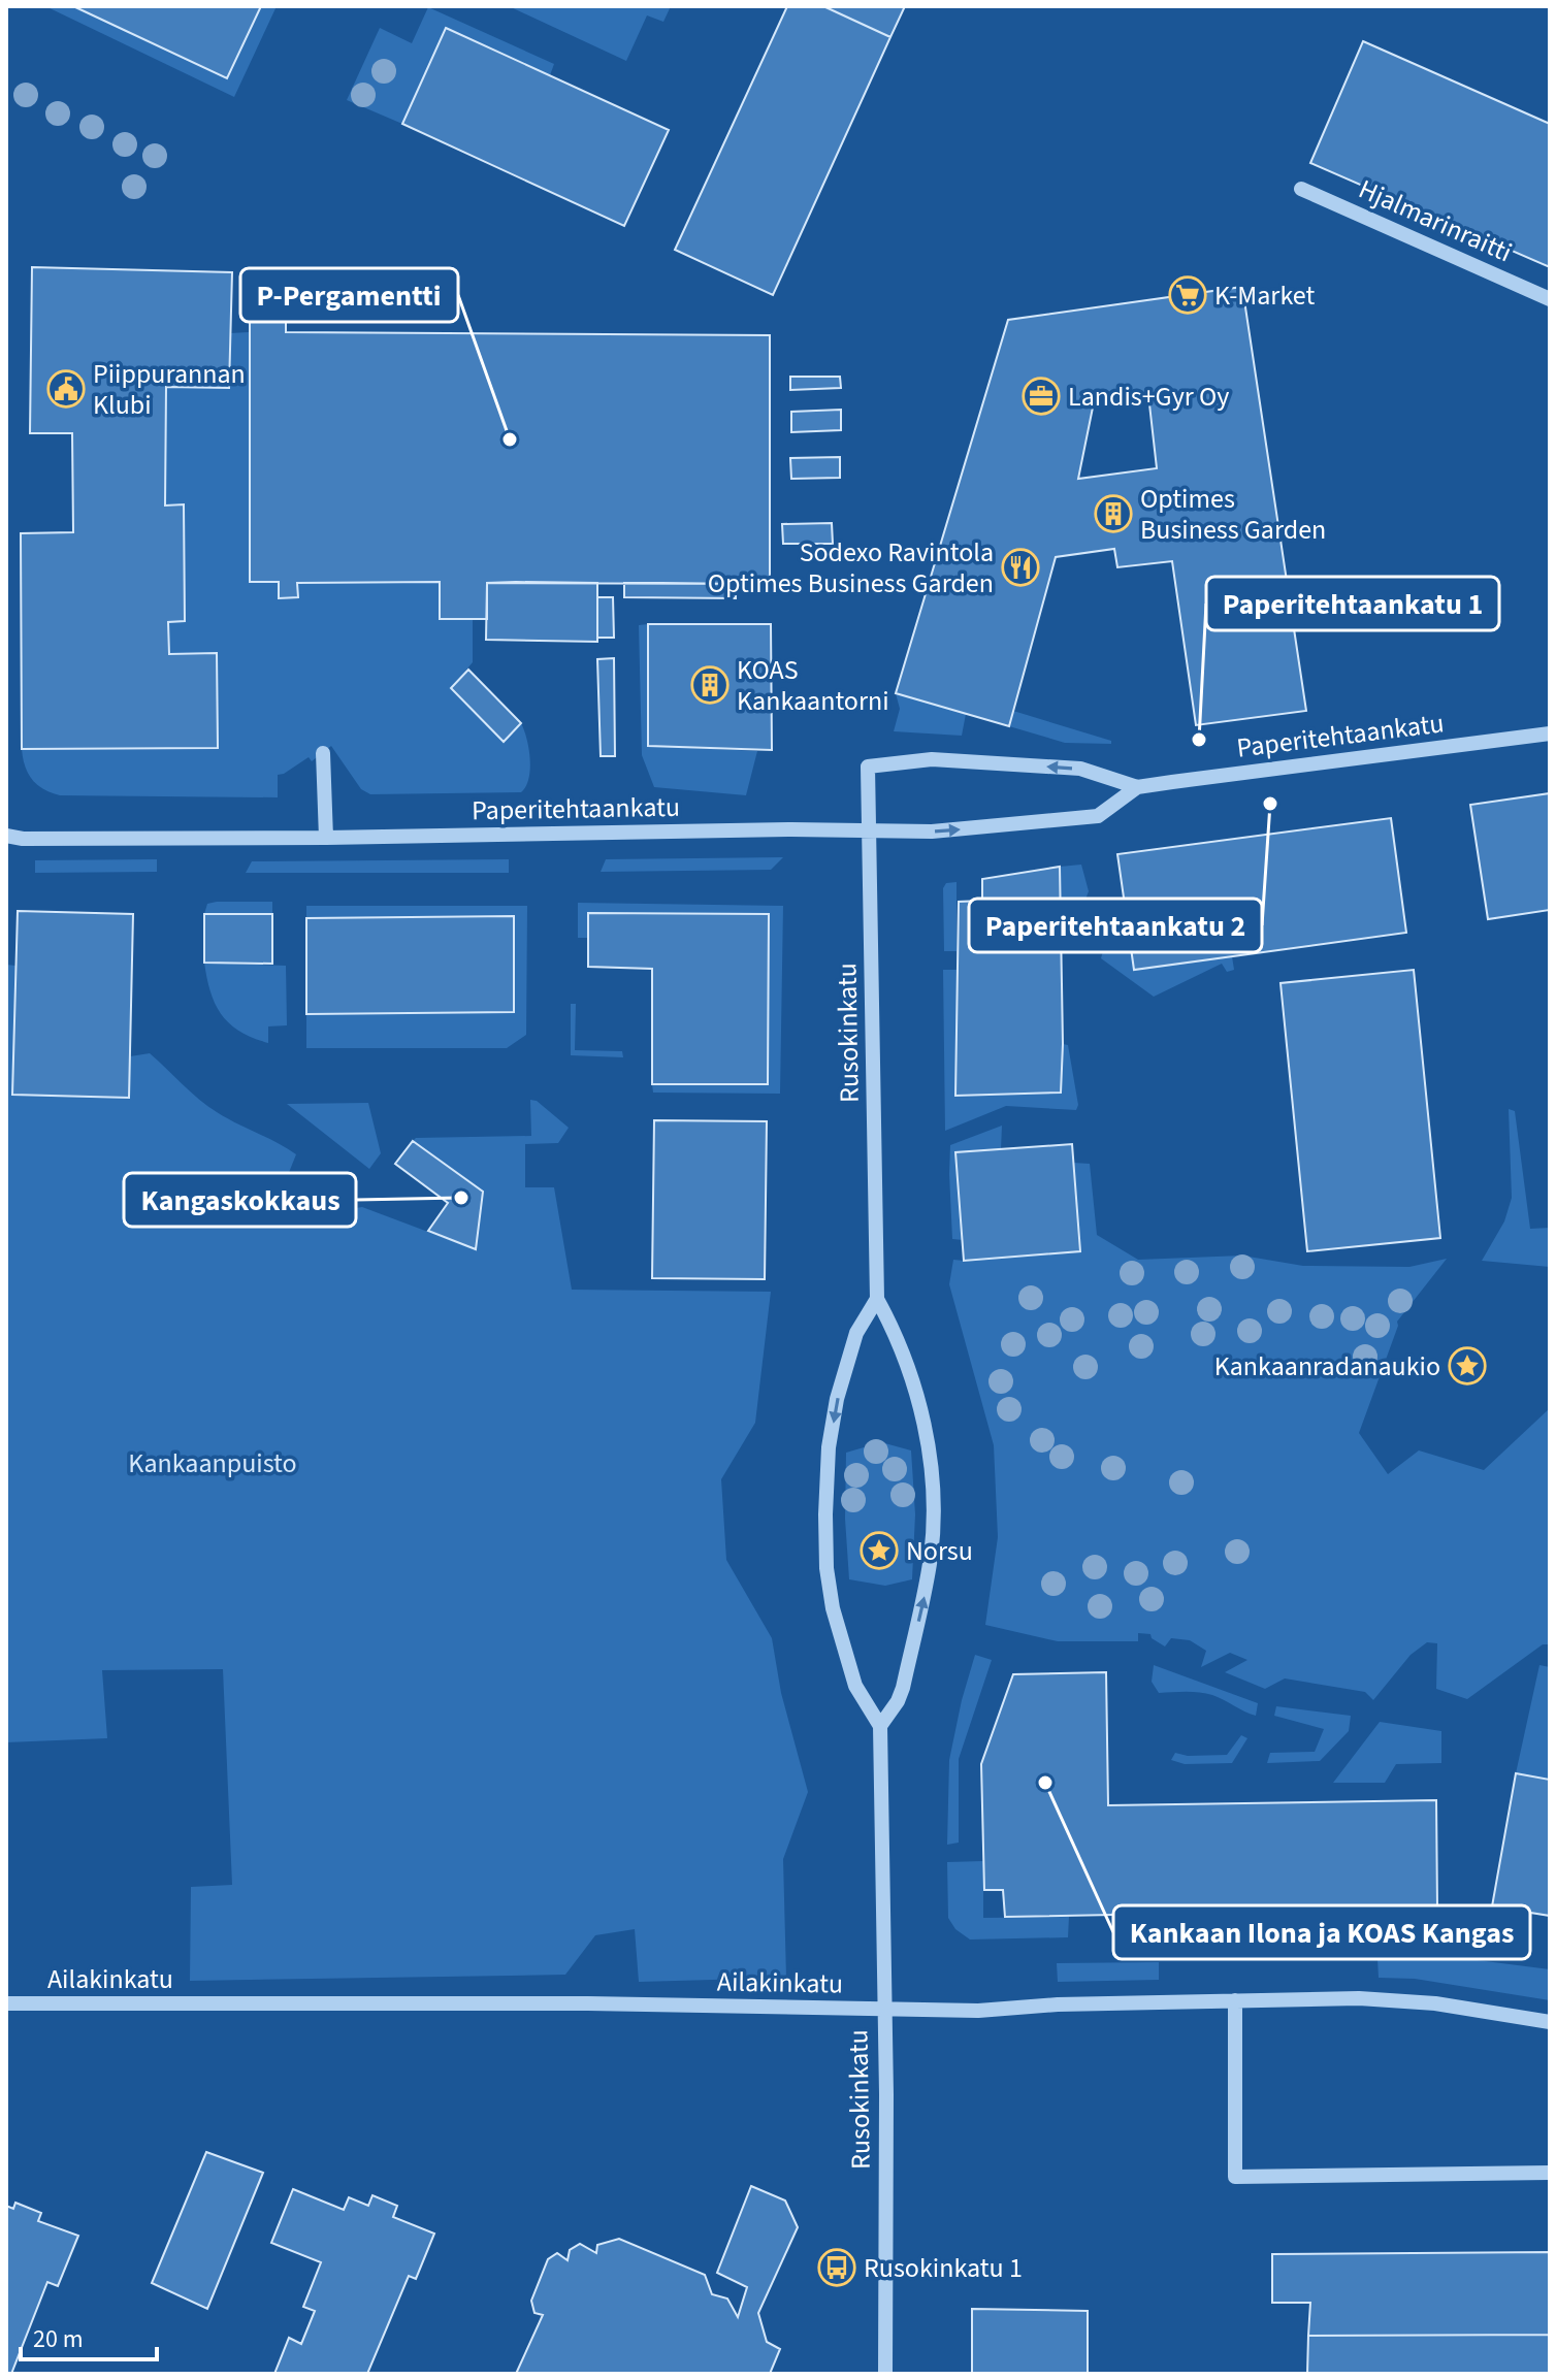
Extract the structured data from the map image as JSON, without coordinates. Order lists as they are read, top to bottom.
{
  "streets": {
    "street": [
      "Hjalmarinraitti",
      "Paperitehtaankatu",
      "Rusokinkatu",
      "Ailakinkatu"
    ]
  },
  "crossings": [
    ["Paperitehtaankatu", "Rusokinkatu"],
    ["Rusokinkatu", "Ailakinkatu"]
  ],
  "parks": ["Kankaanpuisto"],
  "places": {
    "supermarket": ["K-Market"],
    "public building": ["Piippurannan Klubi"],
    "office": ["Landis+Gyr Oy"],
    "other": [
      "P-Pergamentti",
      "Paperitehtaankatu 1",
      "Paperitehtaankatu 2",
      "Kangaskokkaus",
      "Kankaan Ilona ja KOAS Kangas"
    ],
    "building": ["Optimes Business Garden", "KOAS Kankaantorni"],
    "restaurant": ["Sodexo Ravintola Optimes Business Garden"],
    "place": ["Kankaanradanaukio", "Norsu"],
    "bus stop": ["Rusokinkatu 1"]
  },
  "scale_bar": "20 m"
}
